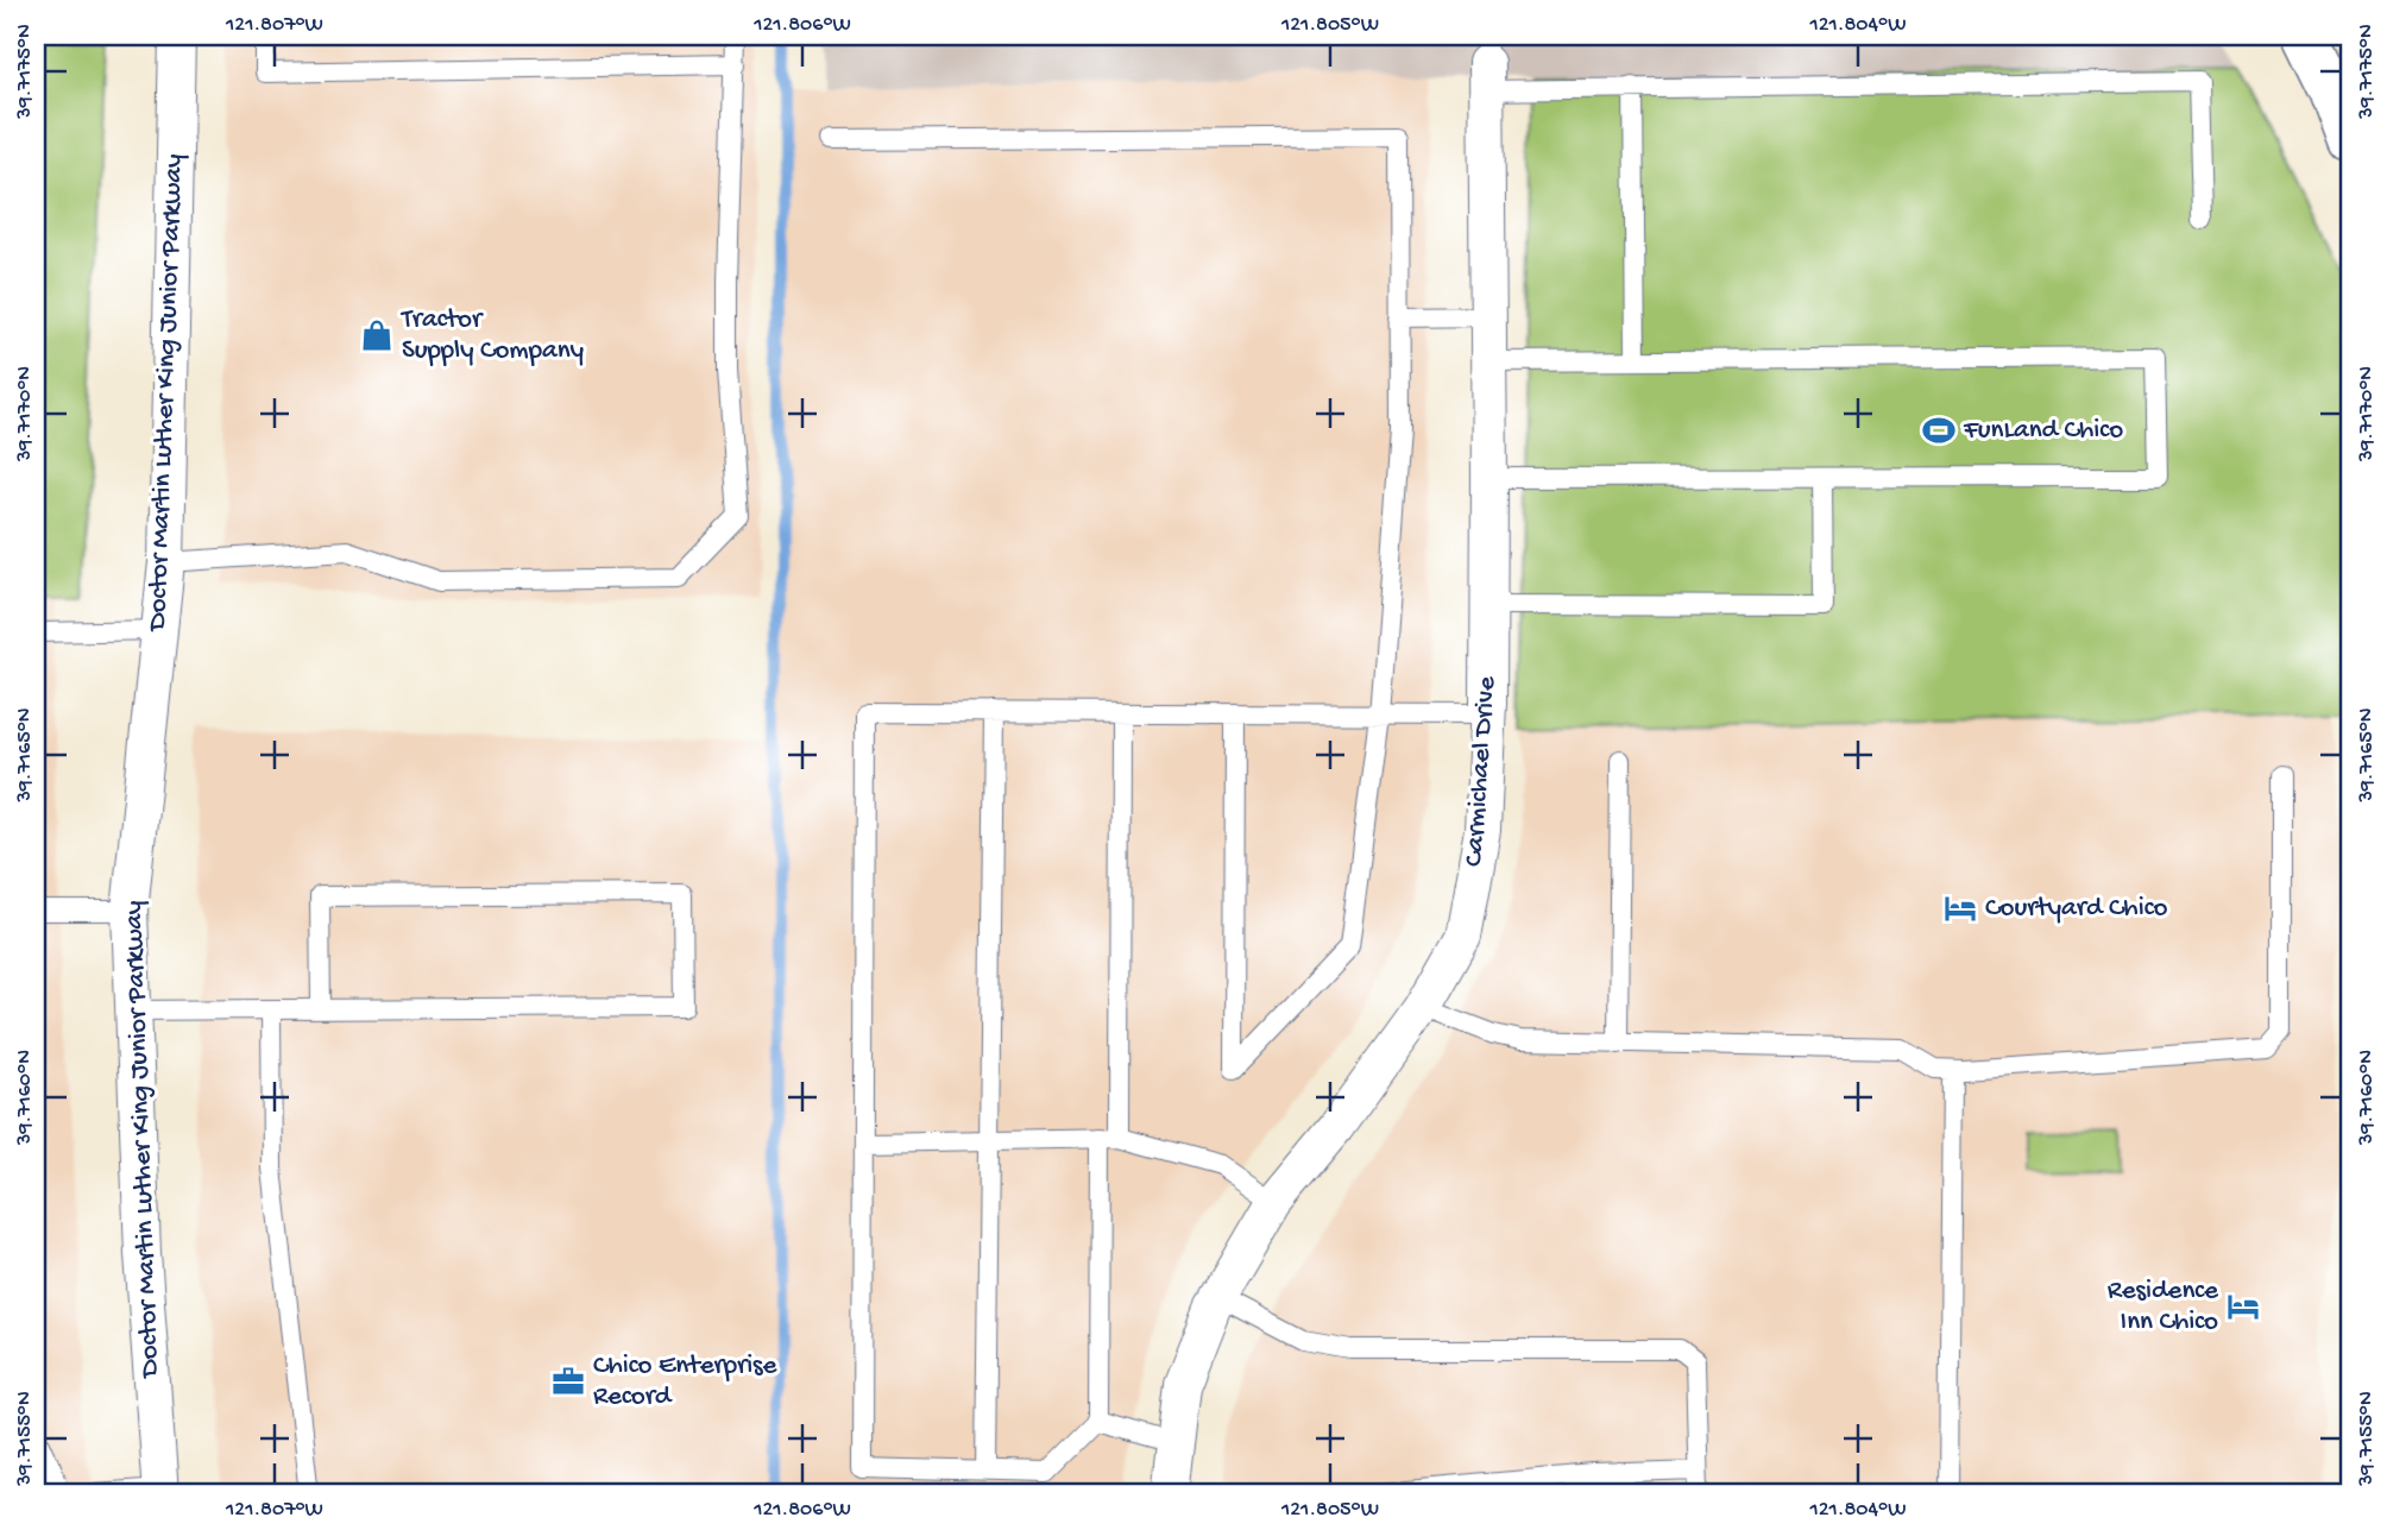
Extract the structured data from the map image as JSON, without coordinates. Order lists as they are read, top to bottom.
{
  "streets": {
    "street": ["Doctor Martin Luther King Junior Parkway", "Carmichael Drive"]
  },
  "places": {
    "shop": ["Tractor Supply Company"],
    "sports": ["FunLand Chico"],
    "hotel": ["Courtyard Chico", "Residence Inn Chico"],
    "office": ["Chico Enterprise Record"]
  },
  "coordinates": [
    "121.807°W",
    "121.806°W",
    "121.805°W",
    "121.804°W",
    "39.7175°N",
    "39.7170°N",
    "39.7165°N",
    "39.7160°N",
    "39.7155°N"
  ]
}
